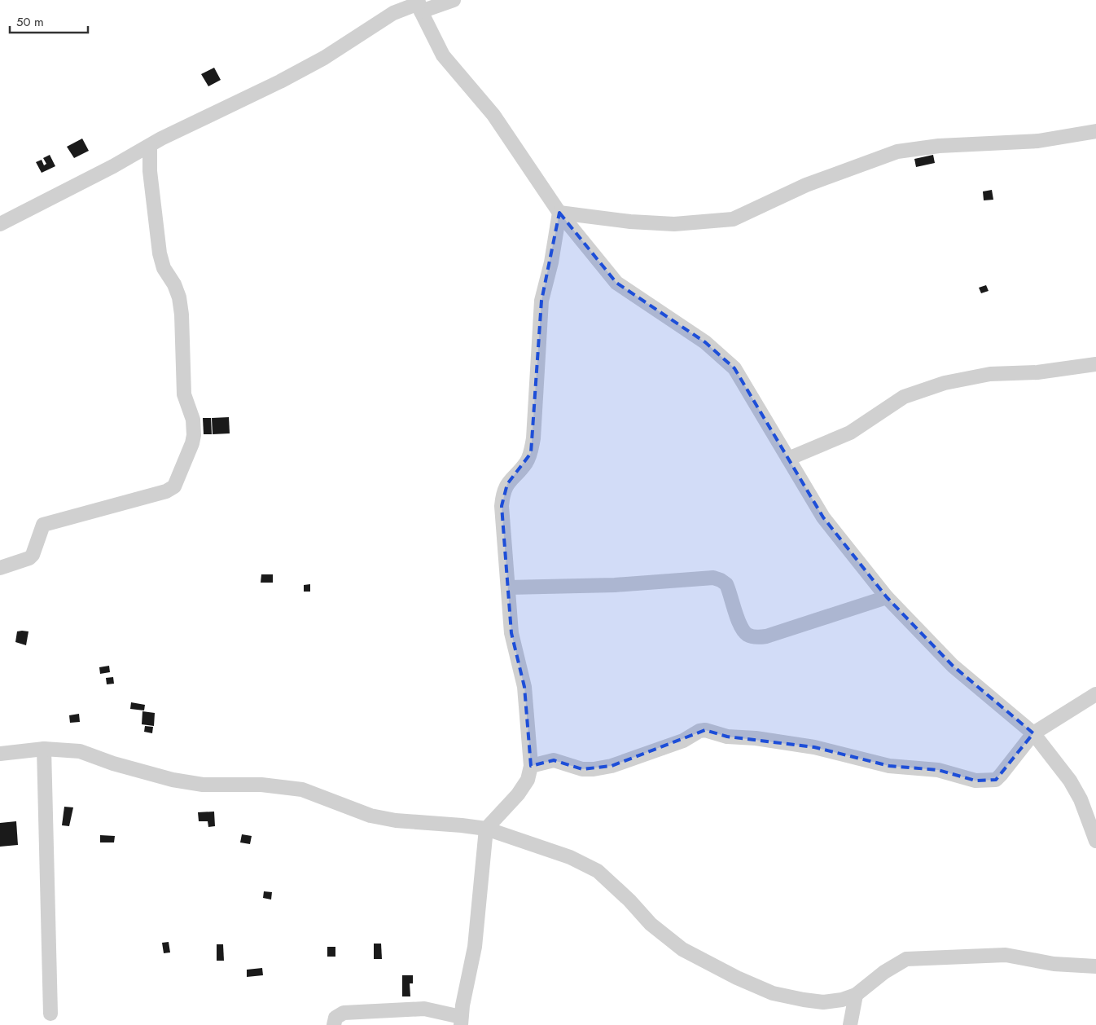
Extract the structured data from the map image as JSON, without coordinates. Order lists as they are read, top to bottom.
{
  "scale_bar": "50 m"
}
